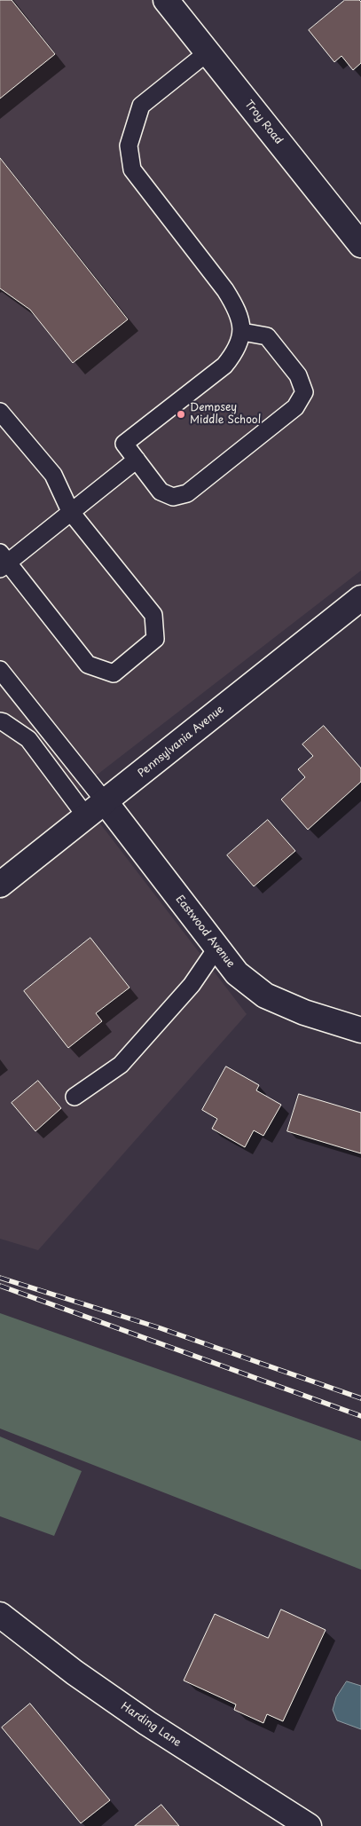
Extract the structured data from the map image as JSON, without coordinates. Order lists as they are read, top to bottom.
{
  "streets": {
    "street": [
      "Troy Road",
      "Pennsylvania Avenue",
      "Eastwood Avenue",
      "Harding Lane"
    ]
  },
  "crossings": [
    ["Pennsylvania Avenue", "Eastwood Avenue"]
  ],
  "places": ["Dempsey Middle School"]
}
